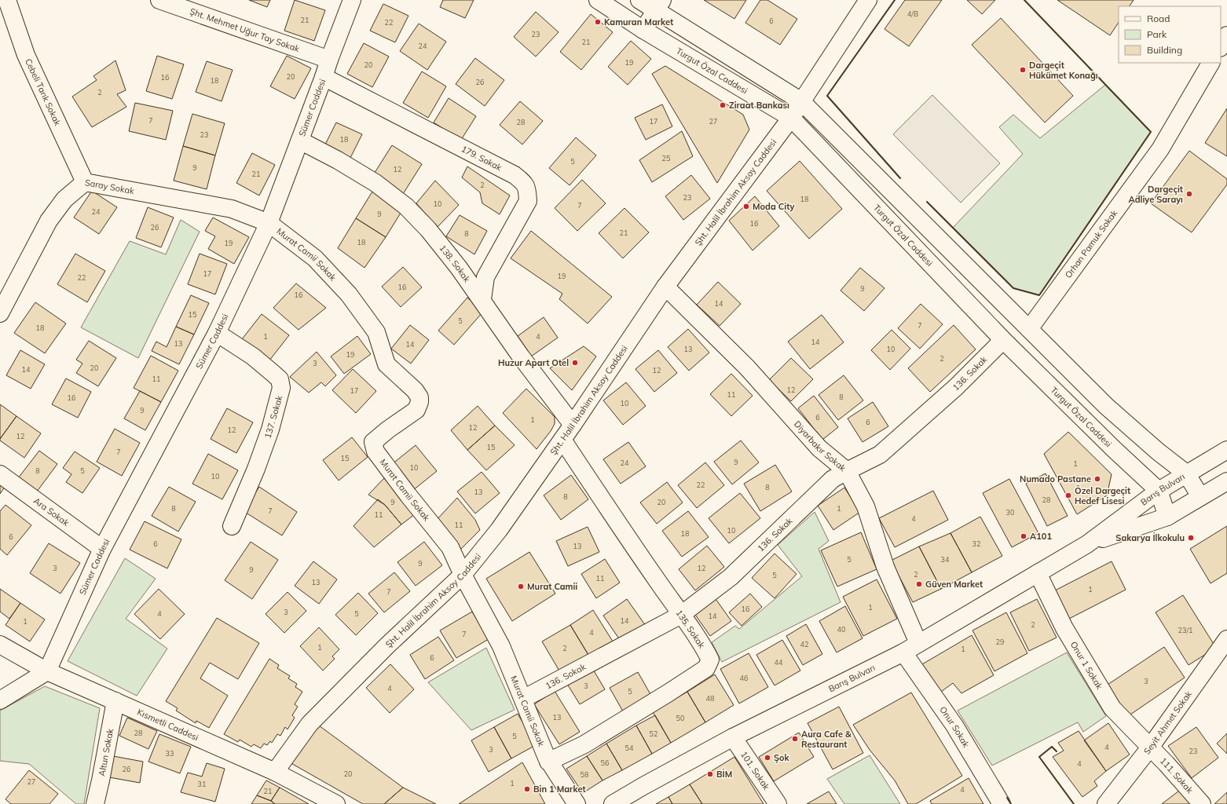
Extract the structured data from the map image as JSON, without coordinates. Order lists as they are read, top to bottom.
{
  "streets": {
    "street": [
      "Şht. Mehmet Uğur Tay Sokak",
      "Turgut Özal Caddesi",
      "Cebeli Tarık Sokak",
      "Sümer Caddesi",
      "179. Sokak",
      "Saray Sokak",
      "Şht. Halil İbrahim Aksoy Caddesi",
      "Orhan Pamuk Sokak",
      "Murat Camii Sokak",
      "138. Sokak",
      "136. Sokak",
      "137. Sokak",
      "Diyarbakır Sokak",
      "Barış Bulvarı",
      "Ara Sokak",
      "135. Sokak",
      "Onur 1 Sokak",
      "Seyit Ahmet Sokak",
      "Kısmetli Caddesi",
      "Onur Sokak",
      "Altun Sokak",
      "101. Sokak",
      "111. Sokak"
    ]
  },
  "crossings": [
    ["Şht. Mehmet Uğur Tay Sokak", "Sümer Caddesi"],
    ["Turgut Özal Caddesi", "Şht. Halil İbrahim Aksoy Caddesi"],
    ["Turgut Özal Caddesi", "136. Sokak"],
    ["Turgut Özal Caddesi", "Barış Bulvarı"],
    ["Cebeli Tarık Sokak", "Saray Sokak"],
    ["Sümer Caddesi", "179. Sokak"],
    ["Sümer Caddesi", "Saray Sokak"],
    ["Sümer Caddesi", "Murat Camii Sokak"],
    ["Sümer Caddesi", "138. Sokak"],
    ["Sümer Caddesi", "137. Sokak"],
    ["Sümer Caddesi", "Ara Sokak"],
    ["Sümer Caddesi", "Kısmetli Caddesi"],
    ["179. Sokak", "138. Sokak"],
    ["Saray Sokak", "Murat Camii Sokak"],
    ["Şht. Halil İbrahim Aksoy Caddesi", "Murat Camii Sokak"],
    ["Şht. Halil İbrahim Aksoy Caddesi", "138. Sokak"],
    ["Şht. Halil İbrahim Aksoy Caddesi", "Diyarbakır Sokak"],
    ["Şht. Halil İbrahim Aksoy Caddesi", "135. Sokak"],
    ["Şht. Halil İbrahim Aksoy Caddesi", "Kısmetli Caddesi"],
    ["Murat Camii Sokak", "136. Sokak"],
    ["Murat Camii Sokak", "135. Sokak"],
    ["136. Sokak", "Diyarbakır Sokak"],
    ["136. Sokak", "135. Sokak"],
    ["Diyarbakır Sokak", "Barış Bulvarı"],
    ["Barış Bulvarı", "Onur 1 Sokak"],
    ["Barış Bulvarı", "Onur Sokak"],
    ["Barış Bulvarı", "101. Sokak"],
    ["Onur 1 Sokak", "Seyit Ahmet Sokak"],
    ["Onur 1 Sokak", "111. Sokak"],
    ["Seyit Ahmet Sokak", "111. Sokak"],
    ["Kısmetli Caddesi", "Altun Sokak"]
  ],
  "places": [
    "Kamuran Market",
    "Dargeçit Hükümet Konağı",
    "Ziraat Bankası",
    "Dargeçit Adliye Sarayı",
    "Moda City",
    "Huzur Apart Otel",
    "Numado Pastane",
    "Özel Dargeçit Hedef Lisesi",
    "A101",
    "Sakarya İlkokulu",
    "Güven Market",
    "Murat Camii",
    "Aura Cafe & Restaurant",
    "Şok",
    "BİM",
    "Bin 1 Market"
  ],
  "house_numbers": [
    "4/B",
    "21",
    "6",
    "22",
    "23",
    "21",
    "24",
    "19",
    "20",
    "20",
    "16",
    "18",
    "26",
    "2",
    "7",
    "17",
    "27",
    "28",
    "23",
    "18",
    "25",
    "5",
    "9",
    "12",
    "21",
    "2",
    "23",
    "18",
    "10",
    "7",
    "24",
    "9",
    "16",
    "26",
    "21",
    "8",
    "18",
    "19",
    "17",
    "19",
    "22",
    "16",
    "9",
    "16",
    "14",
    "15",
    "5",
    "7",
    "18",
    "1",
    "4",
    "14",
    "13",
    "14",
    "13",
    "10",
    "19",
    "2",
    "3",
    "20",
    "14",
    "12",
    "11",
    "12",
    "17",
    "11",
    "8",
    "16",
    "10",
    "9",
    "6",
    "1",
    "6",
    "12",
    "12",
    "12",
    "15",
    "7",
    "15",
    "9",
    "24",
    "1",
    "10",
    "8",
    "5",
    "10",
    "22",
    "8",
    "13",
    "8",
    "28",
    "9",
    "20",
    "8",
    "1",
    "7",
    "30",
    "11",
    "4",
    "11",
    "10",
    "18",
    "6",
    "6",
    "32",
    "13",
    "5",
    "34",
    "9",
    "3",
    "12",
    "9",
    "2",
    "5",
    "11",
    "13",
    "1",
    "7",
    "1",
    "16",
    "3",
    "4",
    "5",
    "14",
    "14",
    "1",
    "2",
    "40",
    "23/1",
    "4",
    "7",
    "29",
    "42",
    "1",
    "2",
    "1",
    "6",
    "44",
    "46",
    "3",
    "3",
    "4",
    "5",
    "48",
    "13",
    "50",
    "28",
    "52",
    "5",
    "4",
    "54",
    "3",
    "23",
    "33",
    "56",
    "4",
    "26",
    "20",
    "58",
    "27",
    "1",
    "31",
    "4",
    "21"
  ],
  "legend": ["Road", "Park", "Building"]
}
